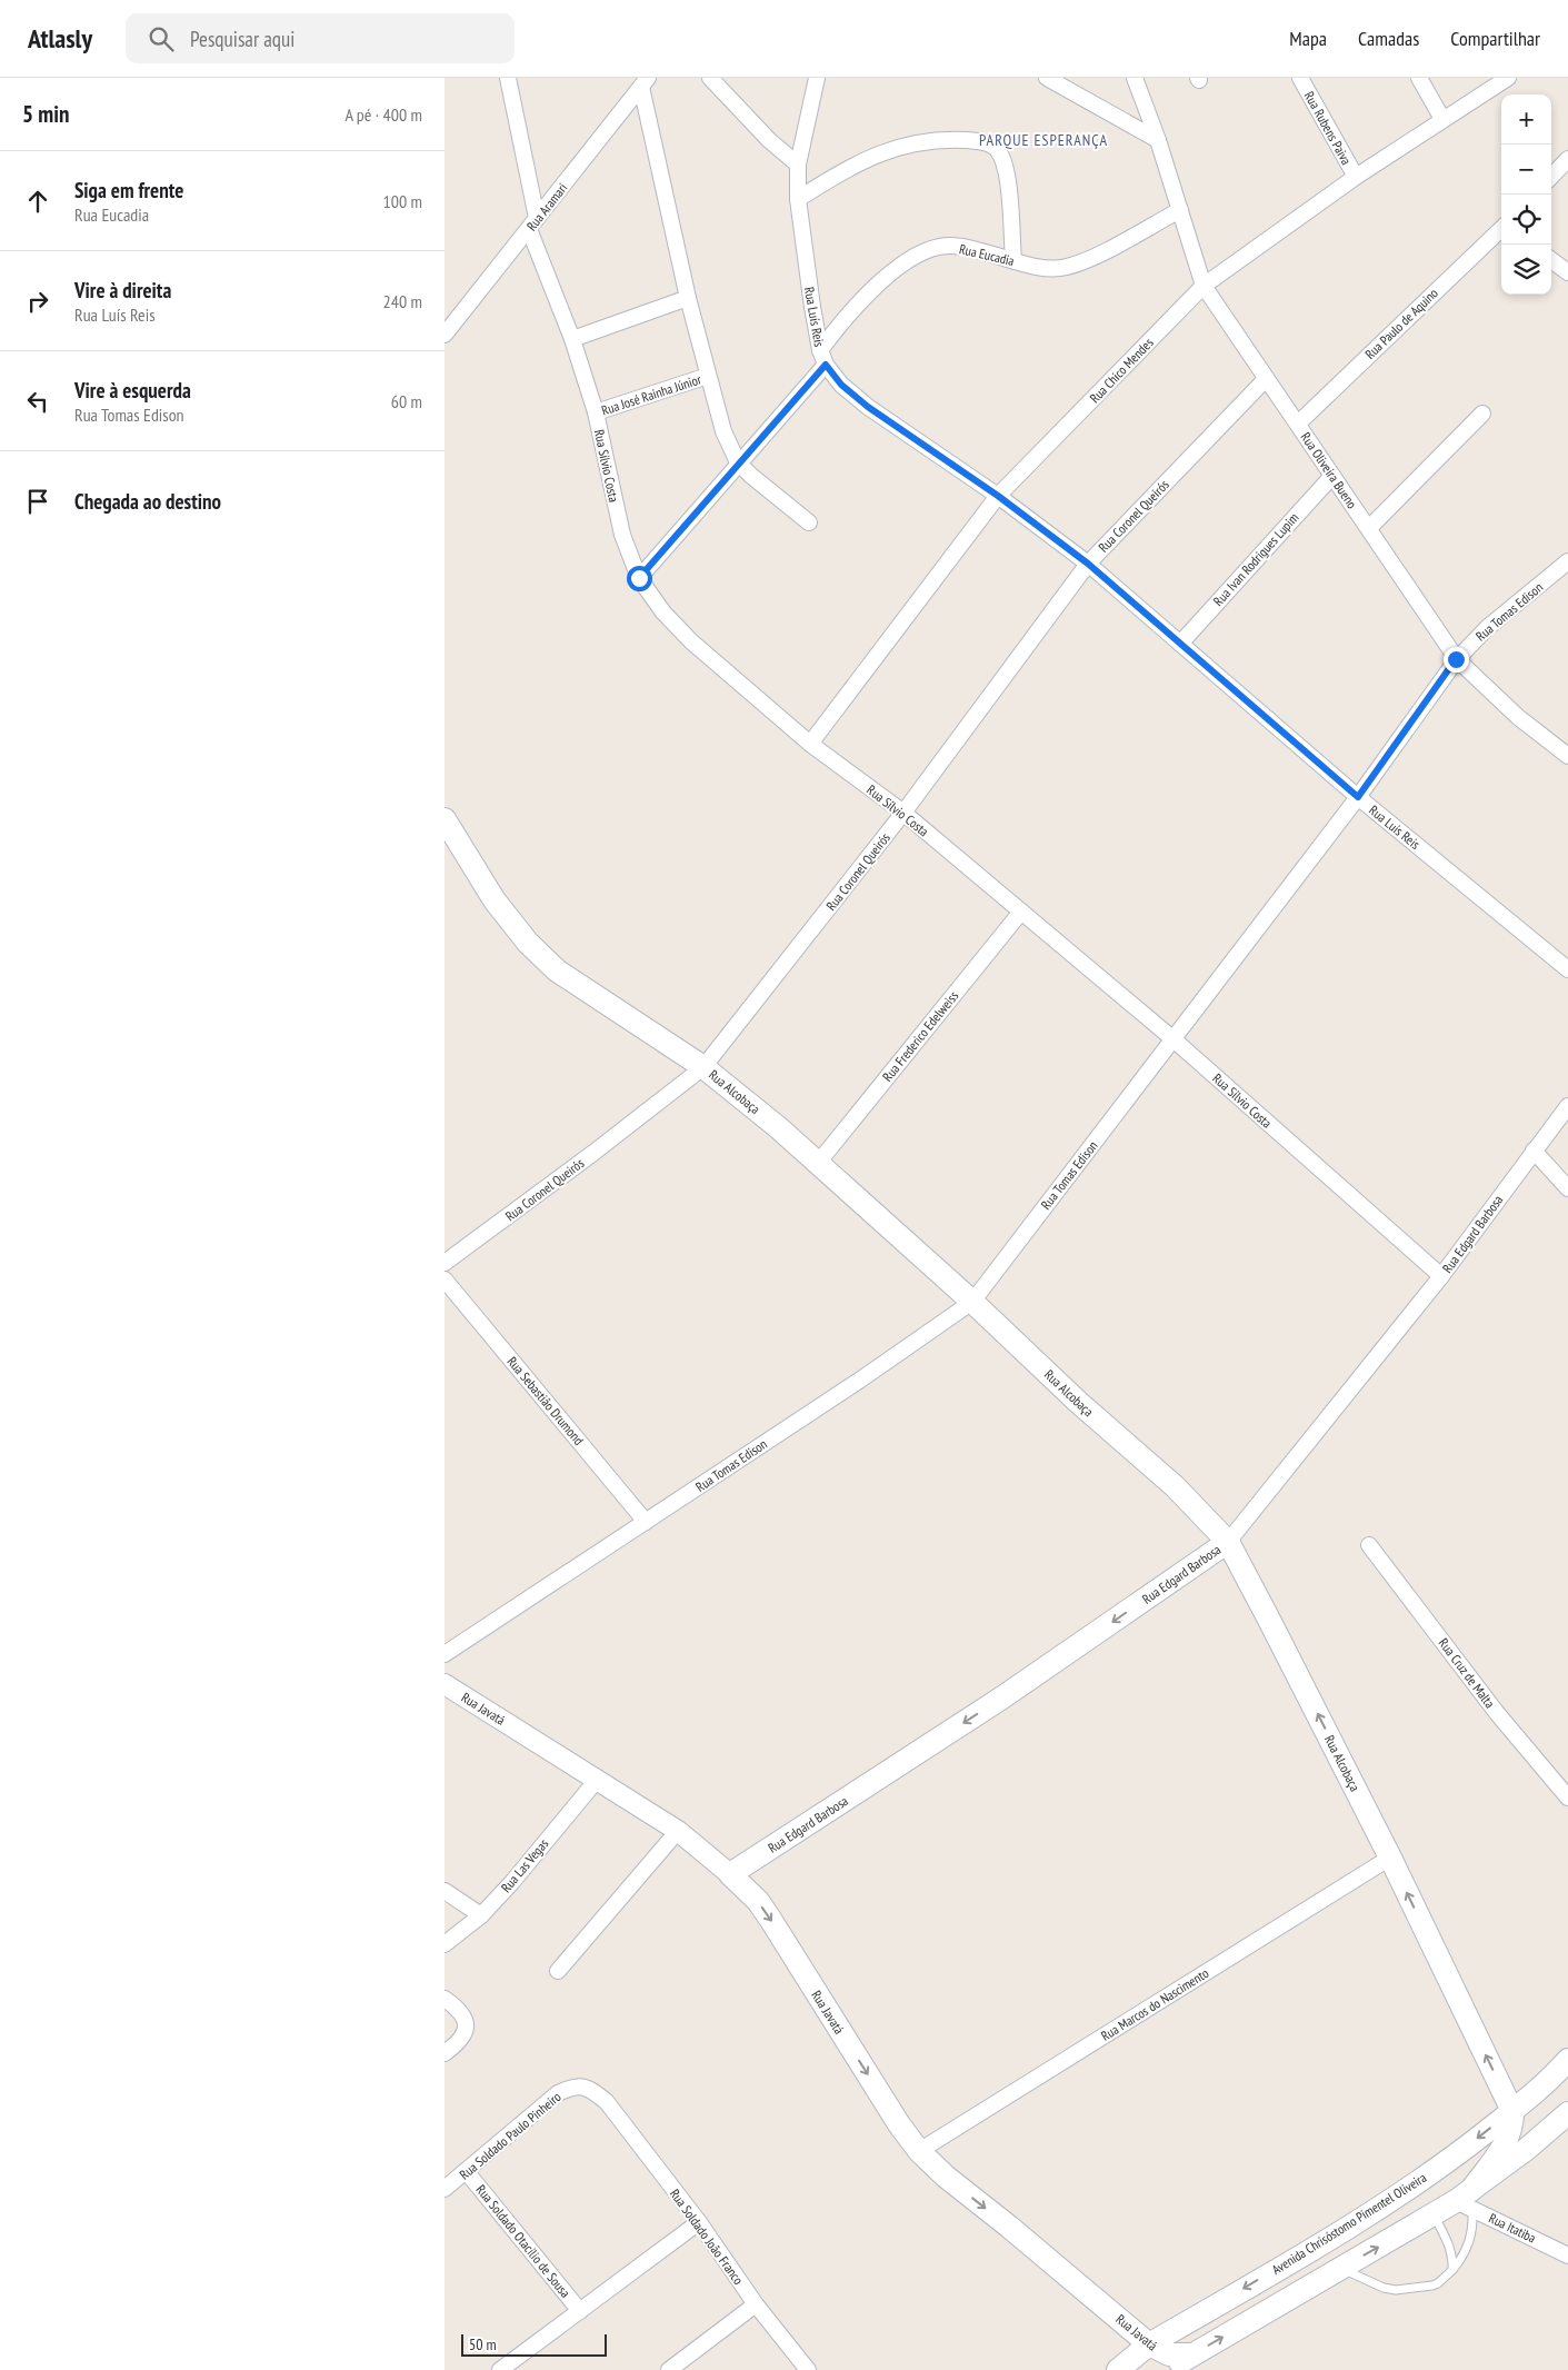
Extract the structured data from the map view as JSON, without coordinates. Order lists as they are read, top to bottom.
{
  "streets": {
    "main road": [
      "Rua Alcobaça",
      "Rua Edgard Barbosa",
      "Rua Javatá",
      "Avenida Chrisóstomo Pimentel Oliveira"
    ],
    "street": [
      "Rua Rubens Paiva",
      "Rua Aramari",
      "Rua Eucadia",
      "Rua Luís Reis",
      "Rua Paulo de Aquino",
      "Rua Chico Mendes",
      "Rua José Rainha Júnior",
      "Rua Sílvio Costa",
      "Rua Oliveira Bueno",
      "Rua Coronel Queirós",
      "Rua Ivan Rodrigues Lupim",
      "Rua Tomas Edison",
      "Rua Frederico Edelweiss",
      "Rua Sebastião Drumond",
      "Rua Cruz de Malta",
      "Rua Las Vegas",
      "Rua Marcos do Nascimento",
      "Rua Soldado Paulo Pinheiro",
      "Rua Itatiba",
      "Rua Soldado João Franco",
      "Rua Soldado Otacílio de Sousa"
    ]
  },
  "crossings": [
    ["Rua Rubens Paiva", "Rua Chico Mendes"],
    ["Rua Aramari", "Rua Sílvio Costa"],
    ["Rua Eucadia", "Rua Luís Reis"],
    ["Rua Eucadia", "Rua Sílvio Costa"],
    ["Rua Eucadia", "Rua Oliveira Bueno"],
    ["Rua Luís Reis", "Rua Chico Mendes"],
    ["Rua Luís Reis", "Rua Coronel Queirós"],
    ["Rua Luís Reis", "Rua Ivan Rodrigues Lupim"],
    ["Rua Luís Reis", "Rua Tomas Edison"],
    ["Rua Paulo de Aquino", "Rua Oliveira Bueno"],
    ["Rua Chico Mendes", "Rua Sílvio Costa"],
    ["Rua Chico Mendes", "Rua Oliveira Bueno"],
    ["Rua José Rainha Júnior", "Rua Sílvio Costa"],
    ["Rua Sílvio Costa", "Rua Coronel Queirós"],
    ["Rua Sílvio Costa", "Rua Tomas Edison"],
    ["Rua Sílvio Costa", "Rua Frederico Edelweiss"],
    ["Rua Sílvio Costa", "Rua Edgard Barbosa"],
    ["Rua Oliveira Bueno", "Rua Coronel Queirós"],
    ["Rua Oliveira Bueno", "Rua Ivan Rodrigues Lupim"],
    ["Rua Oliveira Bueno", "Rua Tomas Edison"],
    ["Rua Coronel Queirós", "Rua Alcobaça"],
    ["Rua Tomas Edison", "Rua Alcobaça"],
    ["Rua Tomas Edison", "Rua Sebastião Drumond"],
    ["Rua Frederico Edelweiss", "Rua Alcobaça"],
    ["Rua Alcobaça", "Rua Edgard Barbosa"],
    ["Rua Alcobaça", "Rua Marcos do Nascimento"],
    ["Rua Alcobaça", "Avenida Chrisóstomo Pimentel Oliveira"],
    ["Rua Edgard Barbosa", "Rua Javatá"],
    ["Rua Javatá", "Rua Las Vegas"],
    ["Rua Javatá", "Rua Marcos do Nascimento"],
    ["Rua Javatá", "Avenida Chrisóstomo Pimentel Oliveira"],
    ["Rua Soldado Paulo Pinheiro", "Rua Soldado João Franco"],
    ["Rua Soldado Paulo Pinheiro", "Rua Soldado Otacílio de Sousa"]
  ],
  "one_way": ["Rua Alcobaça", "Rua Edgard Barbosa", "Rua Javatá"],
  "districts": ["PARQUE ESPERANÇA"],
  "scale_bar": "50 m",
  "page": {
    "header": "Atlasly",
    "search": "Pesquisar aqui",
    "nav": ["Mapa", "Camadas", "Compartilhar"],
    "heading": ["5 min", "A pé · 400 m"],
    "map_buttons": ["+", "−"],
    "list": [
      ["Siga em frente", "Rua Eucadia", "100 m"],
      ["Vire à direita", "Rua Luís Reis", "240 m"],
      ["Vire à esquerda", "Rua Tomas Edison", "60 m"],
      "Chegada ao destino"
    ],
    "scale": "50 m"
  }
}
